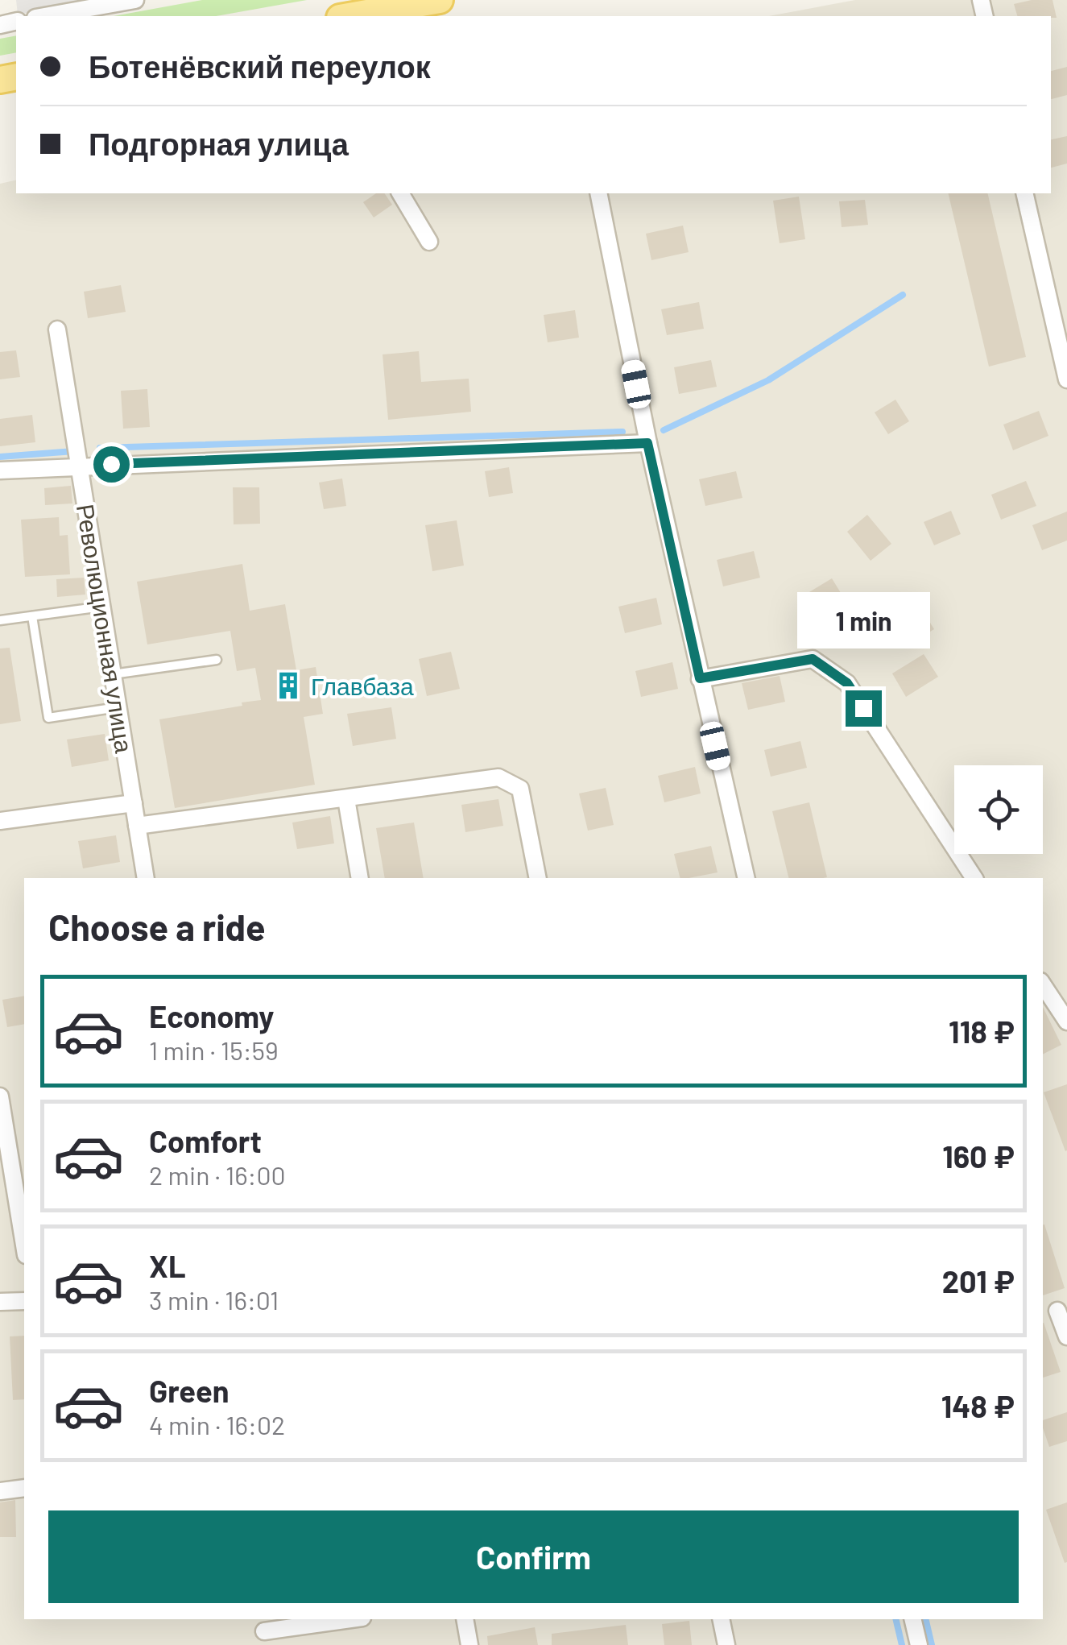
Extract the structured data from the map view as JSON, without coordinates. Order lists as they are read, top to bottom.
{
  "streets": {
    "street": ["Революционная улица"]
  },
  "places": {
    "building": ["Главбаза"]
  },
  "page": {
    "banner": ["Ботенёвский переулок", "Подгорная улица"],
    "bubble": "1 min",
    "heading": "Choose a ride",
    "list": [
      {
        "name": "Economy",
        "note": "1 min · 15:59",
        "value": "118 ₽"
      },
      {
        "name": "Comfort",
        "note": "2 min · 16:00",
        "value": "160 ₽"
      },
      {
        "name": "XL",
        "note": "3 min · 16:01",
        "value": "201 ₽"
      },
      {
        "name": "Green",
        "note": "4 min · 16:02",
        "value": "148 ₽"
      }
    ],
    "buttons": "Confirm"
  }
}
